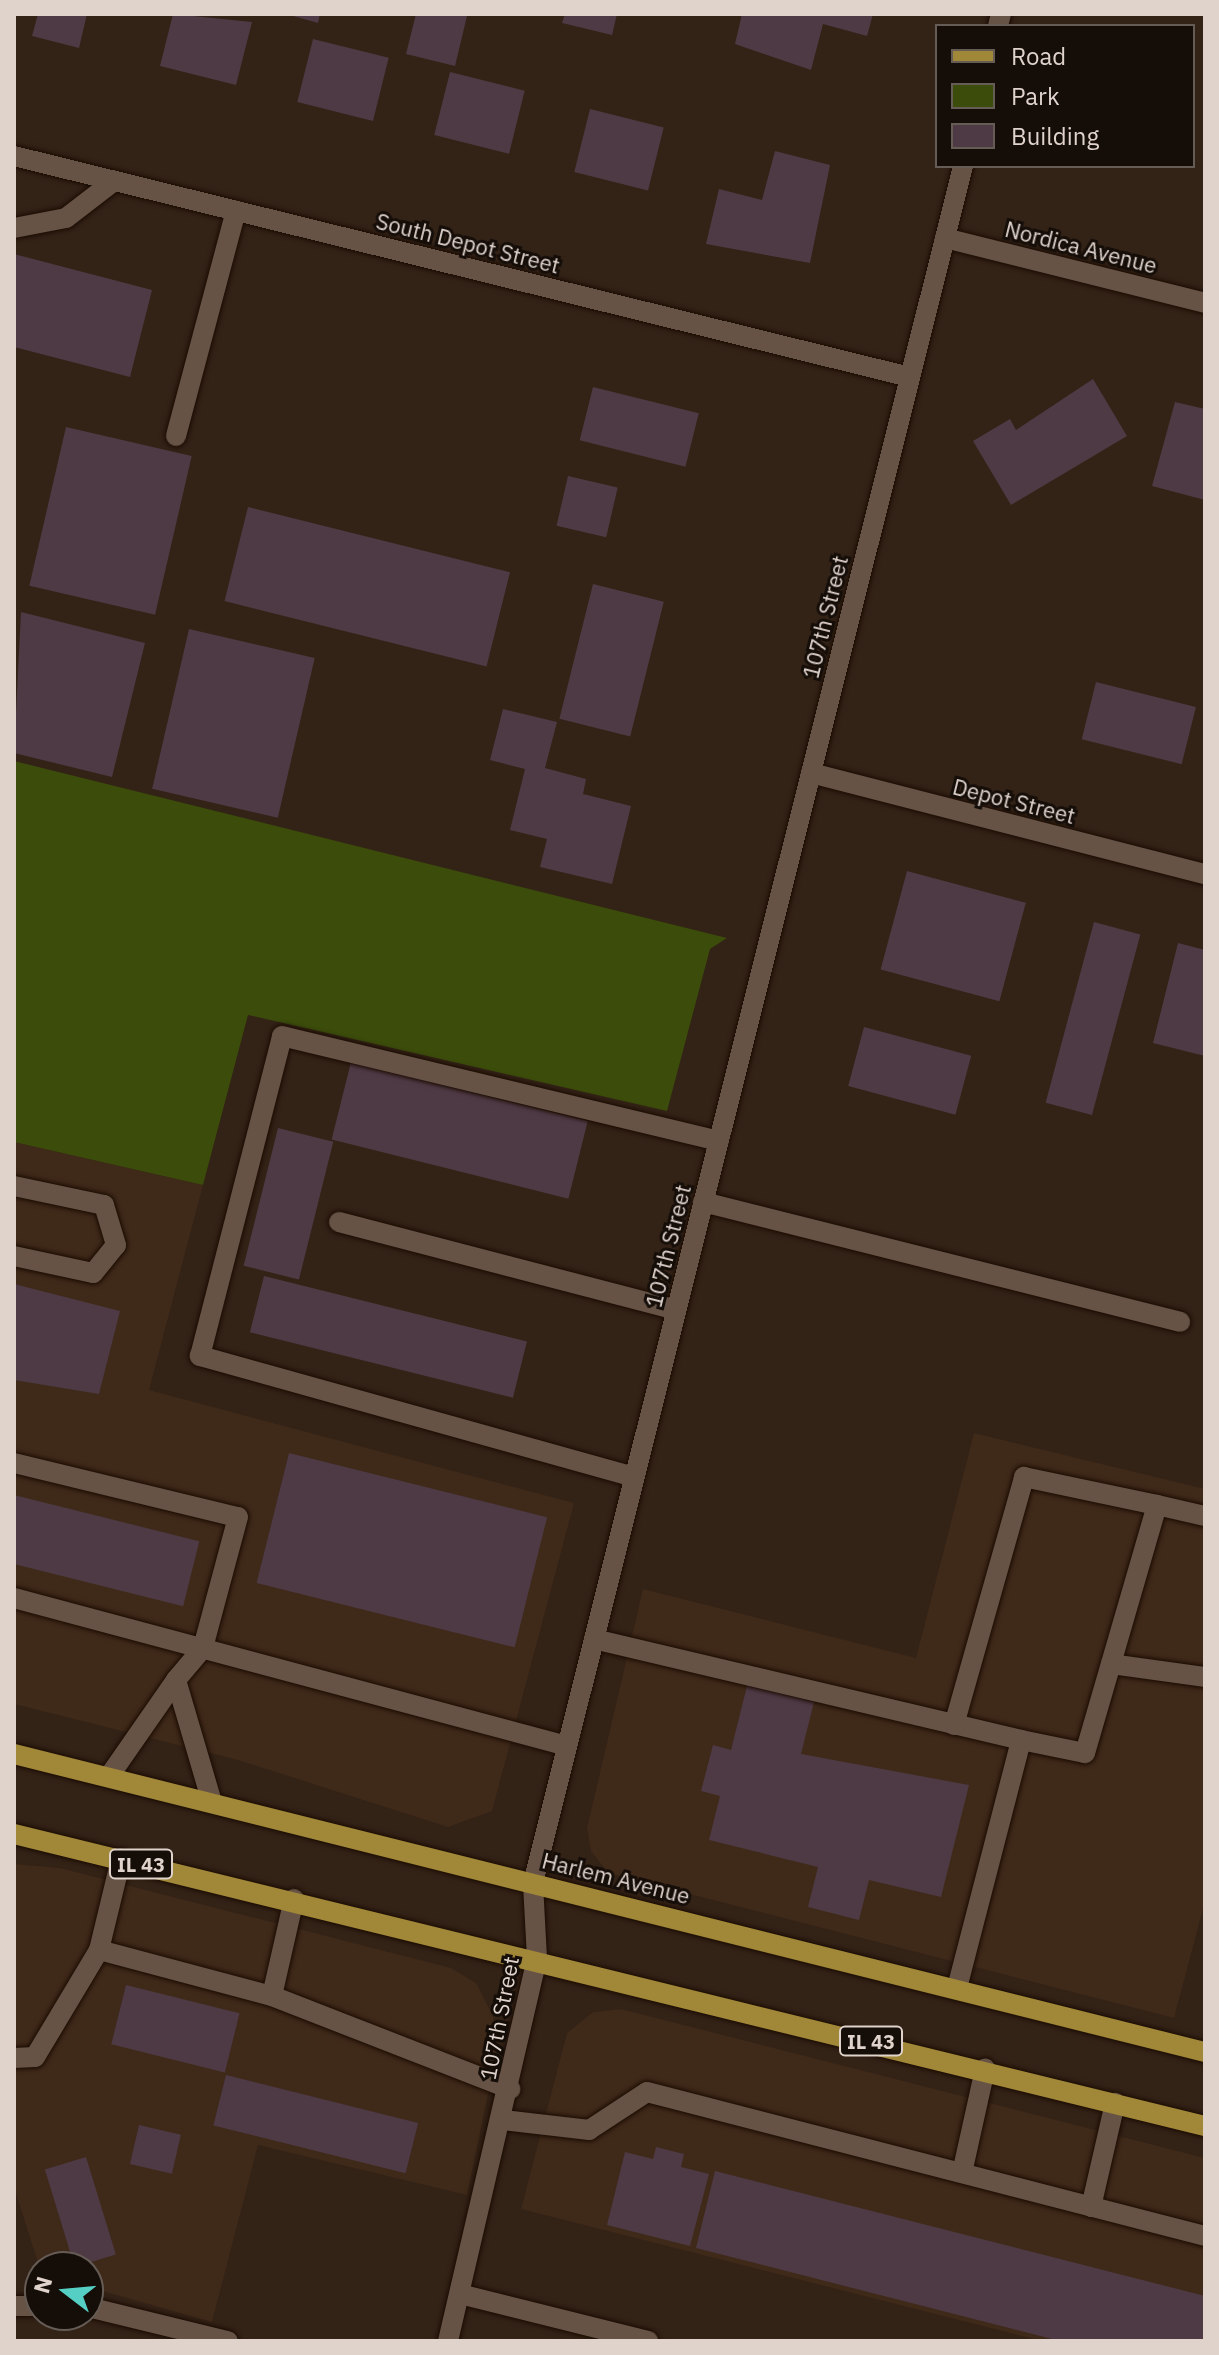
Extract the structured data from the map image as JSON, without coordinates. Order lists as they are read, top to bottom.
{
  "streets": {
    "main road": ["IL 43", "Harlem Avenue"],
    "street": [
      "South Depot Street",
      "Nordica Avenue",
      "107th Street",
      "Depot Street"
    ]
  },
  "crossings": [
    ["South Depot Street", "107th Street"],
    ["Nordica Avenue", "107th Street"],
    ["107th Street", "Depot Street"],
    ["107th Street", "IL 43"],
    ["107th Street", "Harlem Avenue"]
  ],
  "legend": ["Road", "Park", "Building"],
  "north": "left"
}
